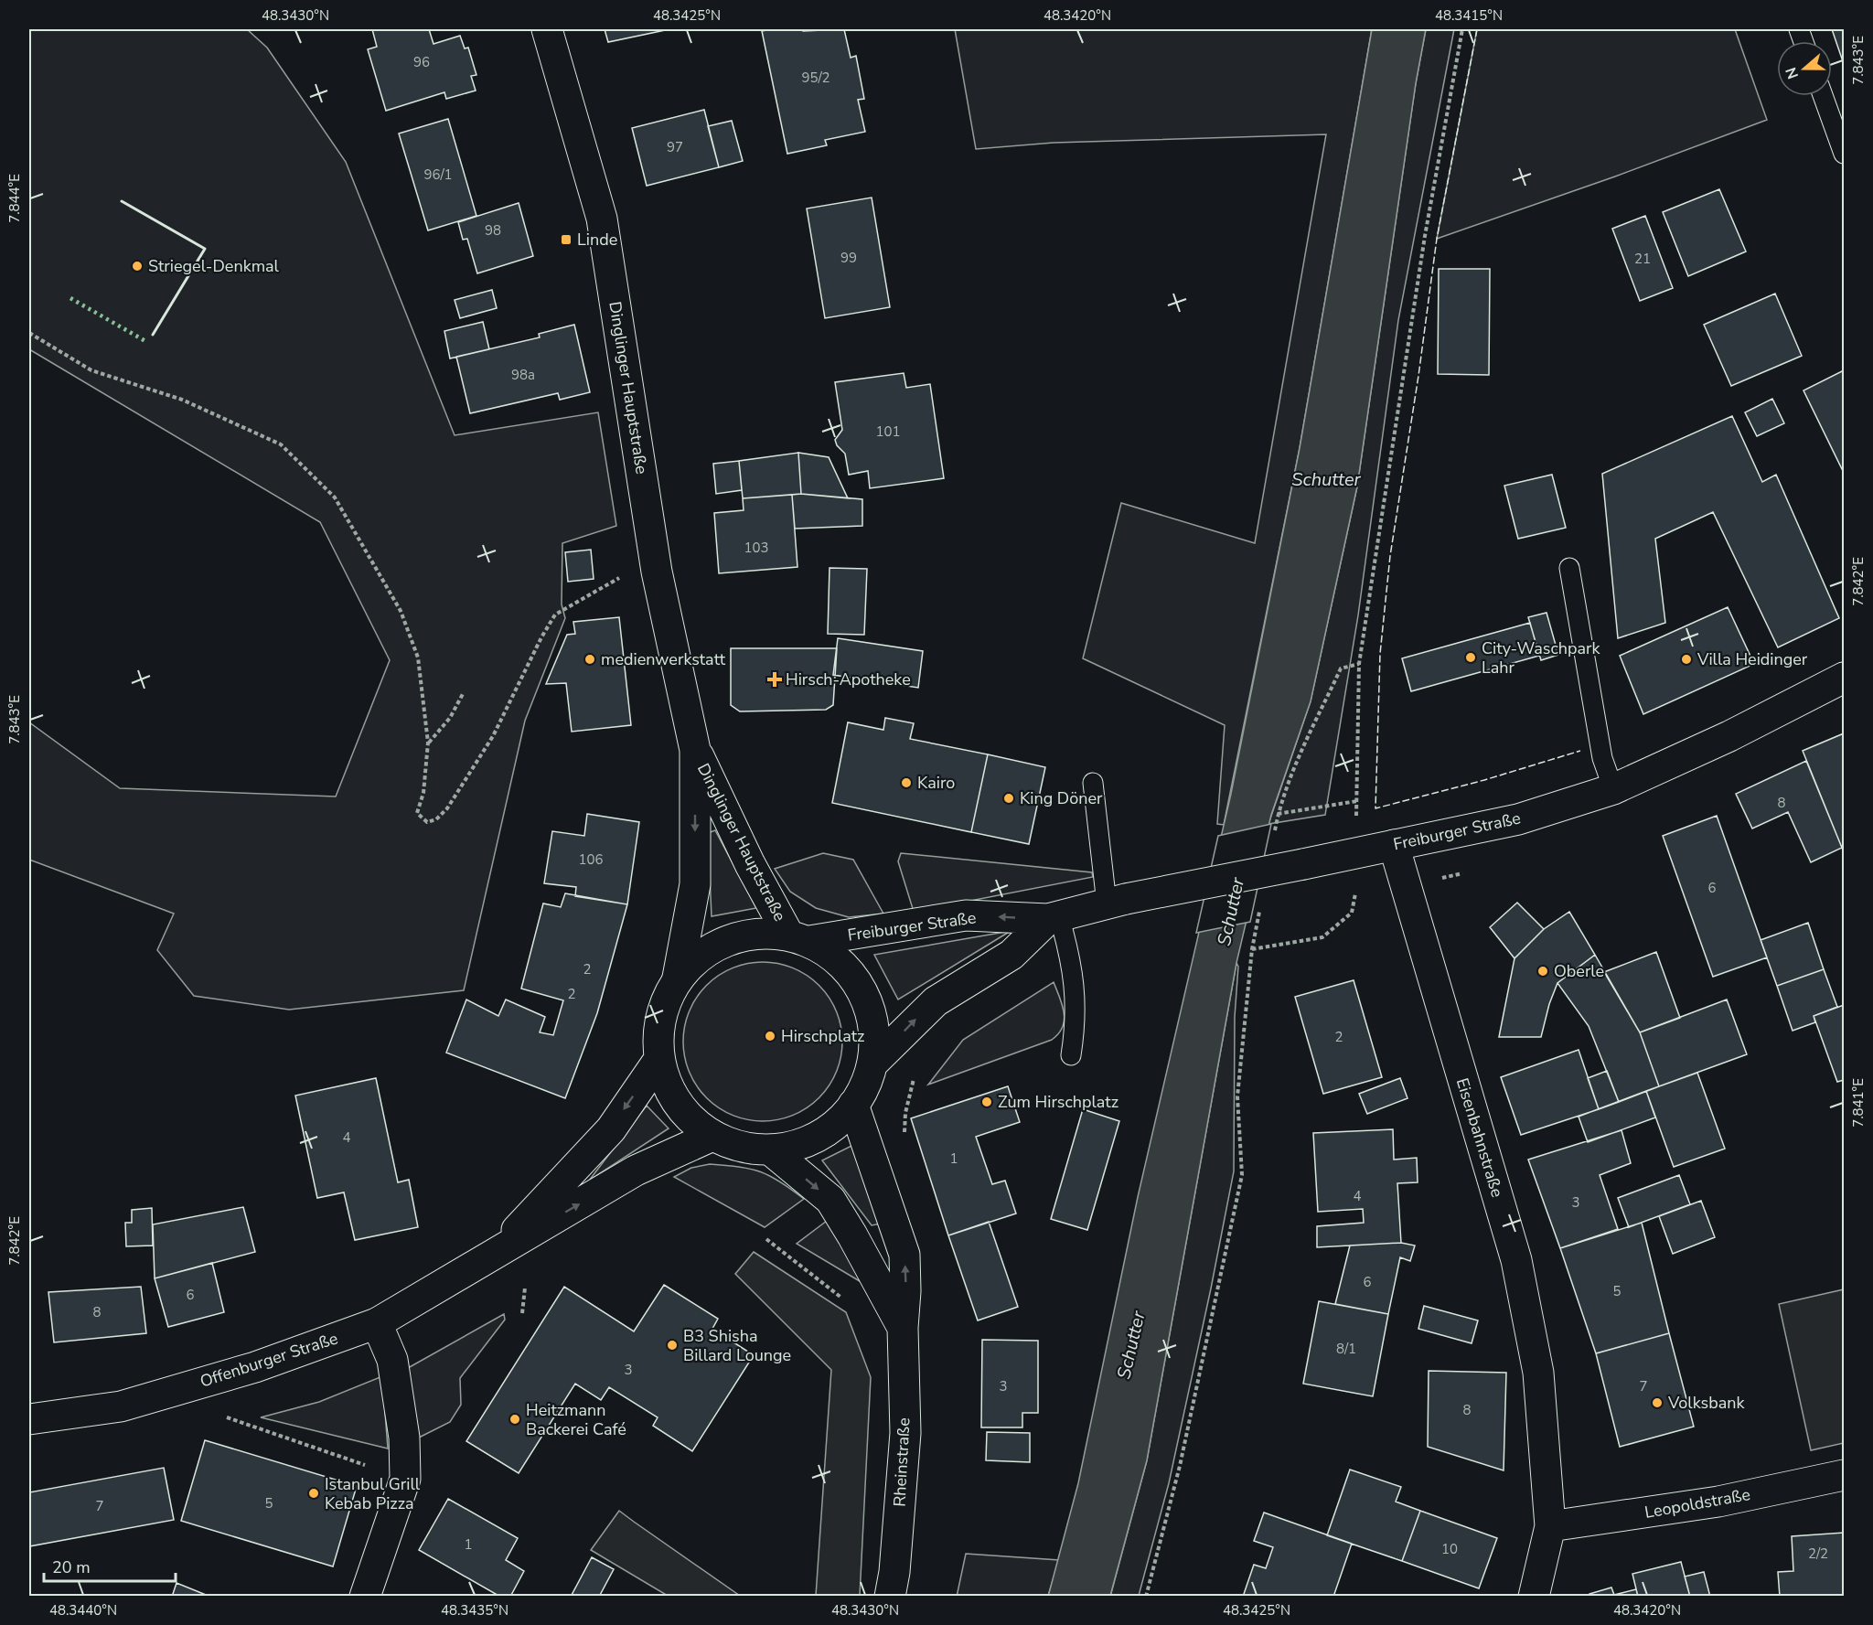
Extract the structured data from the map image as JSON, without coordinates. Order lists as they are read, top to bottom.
{
  "streets": {
    "main road": [
      "Dinglinger Hauptstraße",
      "Freiburger Straße",
      "Eisenbahnstraße",
      "Offenburger Straße",
      "Rheinstraße",
      "Leopoldstraße"
    ]
  },
  "crossings": [
    ["Dinglinger Hauptstraße", "Freiburger Straße"],
    ["Freiburger Straße", "Eisenbahnstraße"],
    ["Eisenbahnstraße", "Leopoldstraße"]
  ],
  "water": ["Schutter"],
  "places": {
    "transit": ["Linde"],
    "other": [
      "Striegel-Denkmal",
      "City-Waschpark Lahr",
      "medienwerkstatt",
      "Villa Heidinger",
      "Kairo",
      "King Döner",
      "Oberle",
      "Hirschplatz",
      "Zum Hirschplatz",
      "B3 Shisha Billard Lounge",
      "Volksbank",
      "Heitzmann Backerei Café",
      "Istanbul Grill Kebab Pizza"
    ],
    "health": ["Hirsch-Apotheke"]
  },
  "house_numbers": [
    "96",
    "95/2",
    "97",
    "96/1",
    "98",
    "99",
    "21",
    "98a",
    "101",
    "103",
    "8",
    "106",
    "6",
    "2",
    "2",
    "2",
    "4",
    "1",
    "4",
    "3",
    "6",
    "5",
    "6",
    "8",
    "8/1",
    "3",
    "3",
    "7",
    "8",
    "5",
    "7",
    "1",
    "10",
    "2/2"
  ],
  "scale_bar": "20 m",
  "north": "left",
  "coordinates": [
    "48.3430°N",
    "48.3425°N",
    "48.3420°N",
    "48.3415°N",
    "7.843°E",
    "7.844°E",
    "7.842°E",
    "7.841°E",
    "48.3440°N",
    "48.3435°N"
  ]
}
